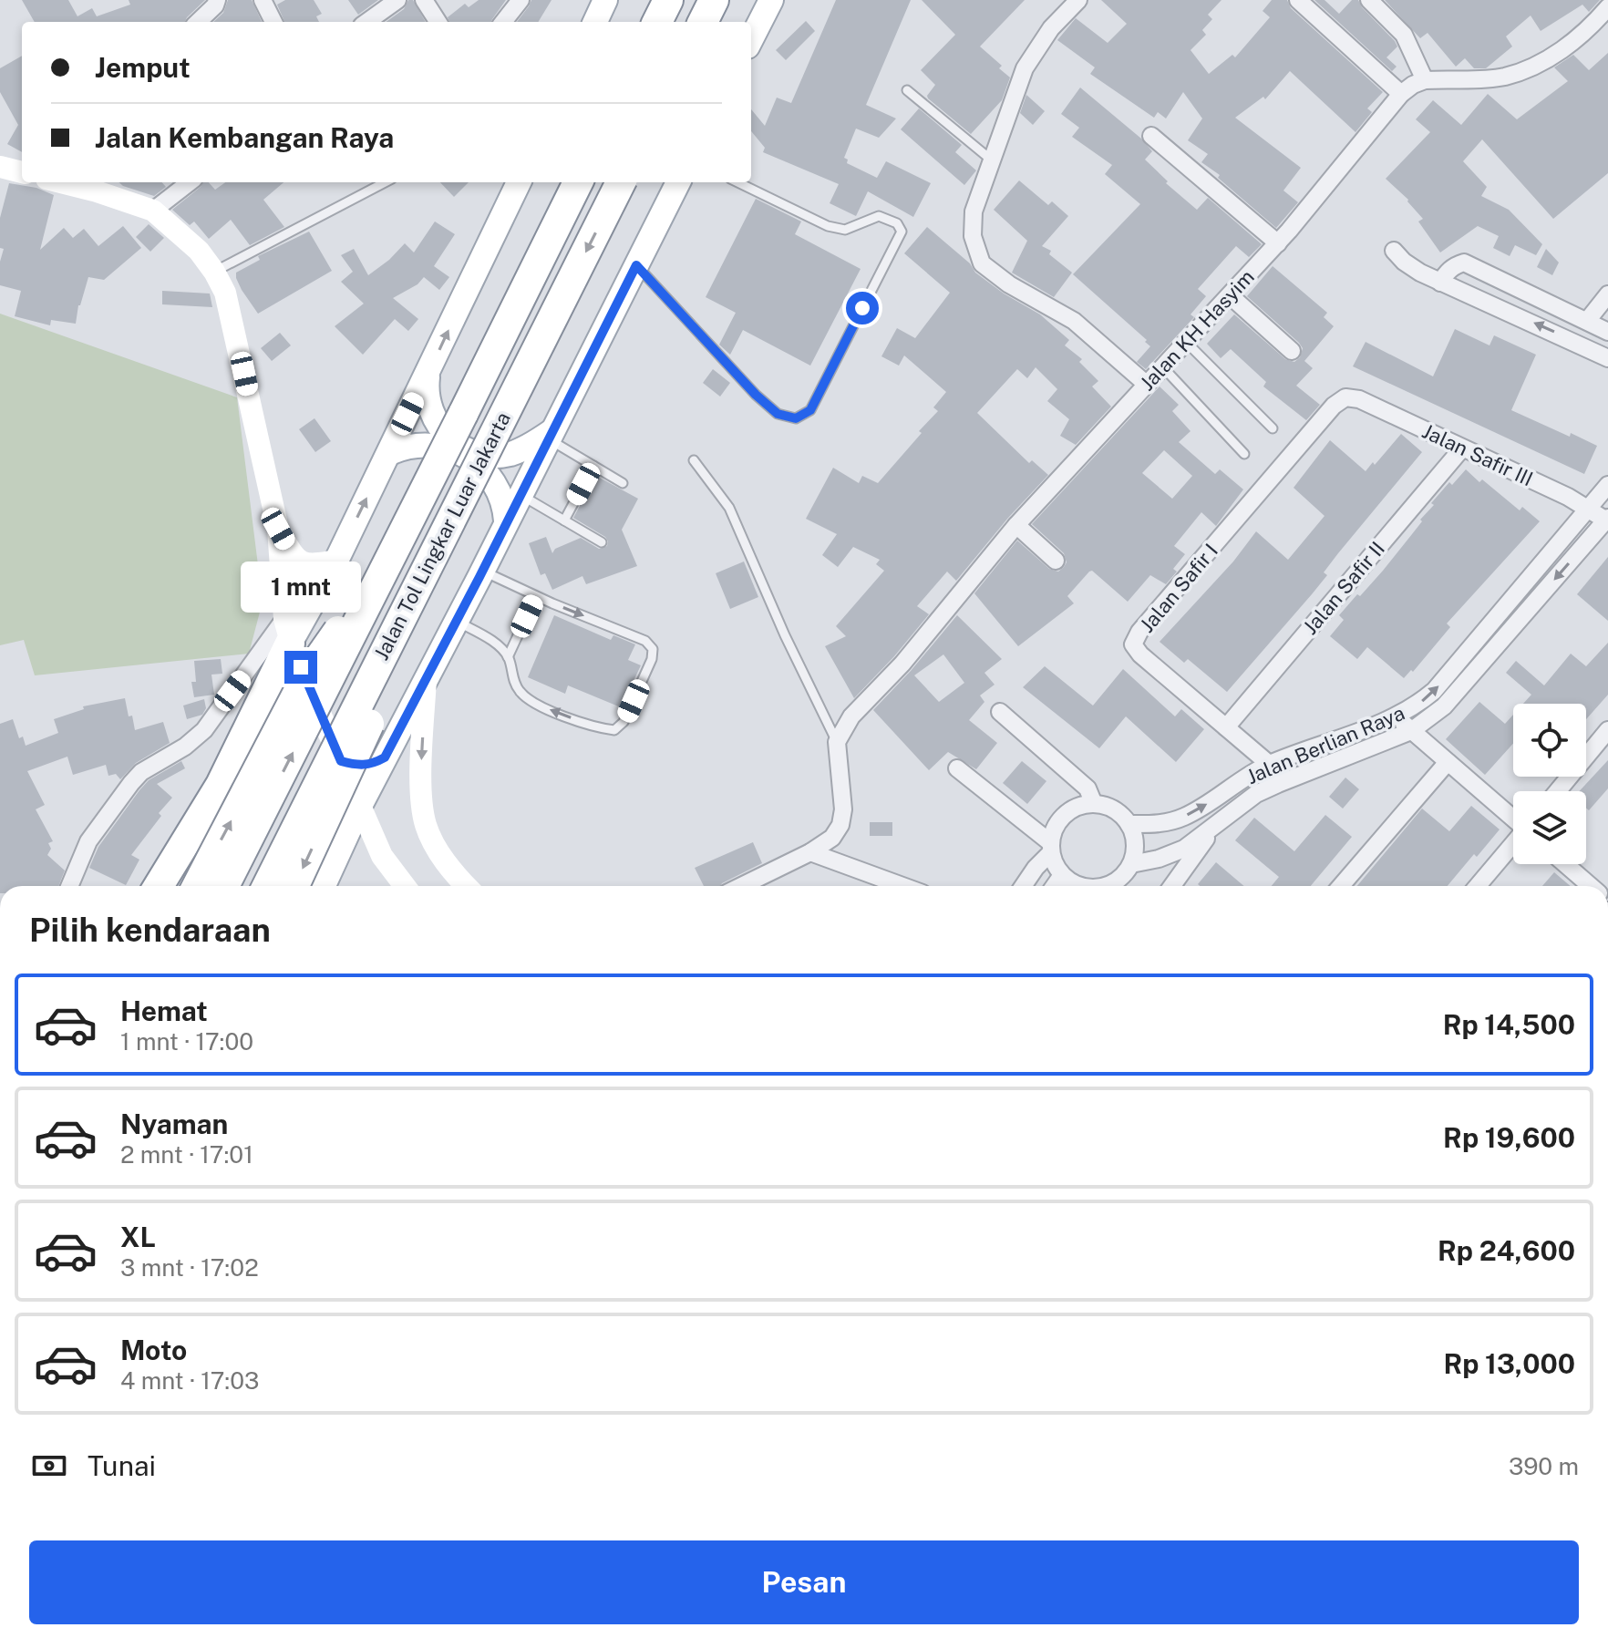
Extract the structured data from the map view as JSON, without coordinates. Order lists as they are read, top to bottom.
{
  "streets": {
    "highway": ["Jalan Tol Lingkar Luar Jakarta"],
    "street": [
      "Jalan KH Hasyim",
      "Jalan Safir III",
      "Jalan Safir I",
      "Jalan Safir II",
      "Jalan Berlian Raya"
    ]
  },
  "crossings": [
    ["Jalan Safir III", "Jalan Safir I"],
    ["Jalan Safir III", "Jalan Safir II"],
    ["Jalan Safir III", "Jalan Berlian Raya"],
    ["Jalan Safir I", "Jalan Safir II"],
    ["Jalan Safir I", "Jalan Berlian Raya"]
  ],
  "page": {
    "banner": ["Jemput", "Jalan Kembangan Raya"],
    "bubble": "1 mnt",
    "heading": "Pilih kendaraan",
    "list": [
      {
        "name": "Hemat",
        "note": "1 mnt · 17:00",
        "value": "Rp 14,500"
      },
      {
        "name": "Nyaman",
        "note": "2 mnt · 17:01",
        "value": "Rp 19,600"
      },
      {
        "name": "XL",
        "note": "3 mnt · 17:02",
        "value": "Rp 24,600"
      },
      {
        "name": "Moto",
        "note": "4 mnt · 17:03",
        "value": "Rp 13,000"
      }
    ],
    "pay": ["Tunai", "390 m"],
    "buttons": "Pesan"
  }
}
